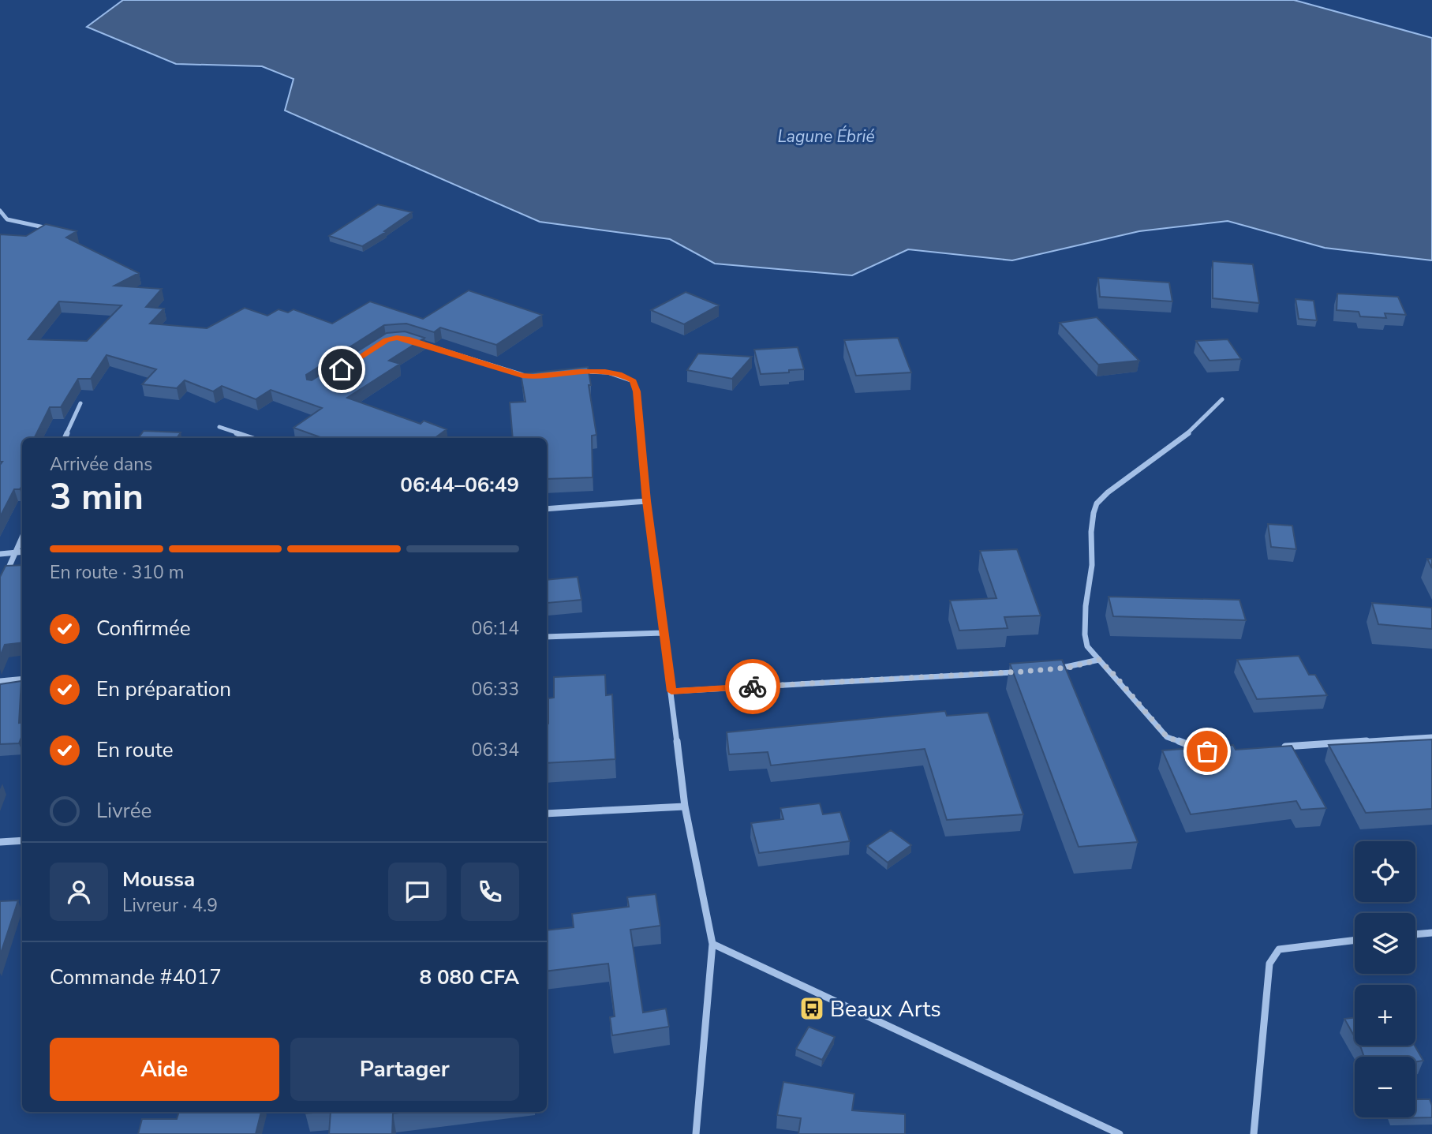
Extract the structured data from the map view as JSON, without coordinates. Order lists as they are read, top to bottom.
{
  "water": ["Lagune Ébrié"],
  "places": {
    "bus stop": ["Beaux Arts"]
  },
  "page": {
    "heading": ["3 min", "Arrivée dans", "06:44–06:49"],
    "panel": [
      "Moussa",
      "Livreur · 4.9",
      "Commande #4017",
      "8 080 CFA"
    ],
    "bar": "En route · 310 m",
    "list": [
      ["Confirmée", "06:14"],
      ["En préparation", "06:33"],
      ["En route", "06:34"],
      "Livrée"
    ],
    "map_buttons": ["+", "−"],
    "buttons": ["Aide", "Partager"]
  }
}
